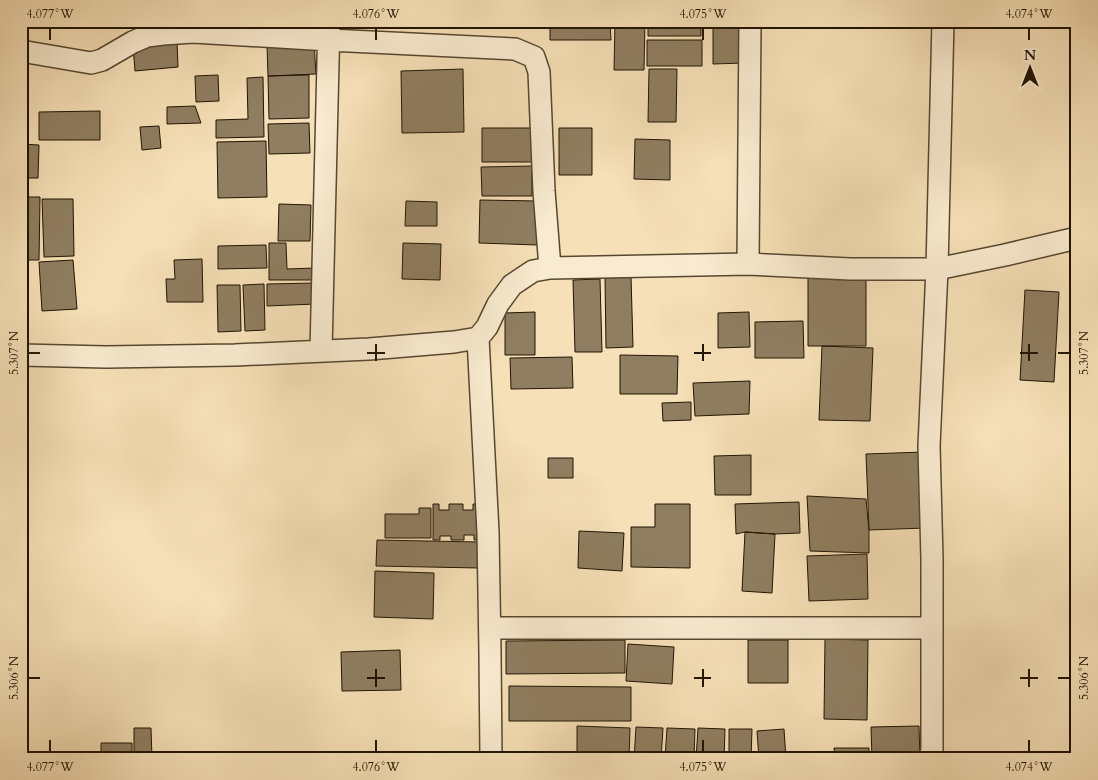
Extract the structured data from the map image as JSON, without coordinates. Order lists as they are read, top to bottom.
{
  "north": "top",
  "coordinates": [
    "4.077°W",
    "4.076°W",
    "4.075°W",
    "4.074°W",
    "5.307°N",
    "5.306°N"
  ]
}
